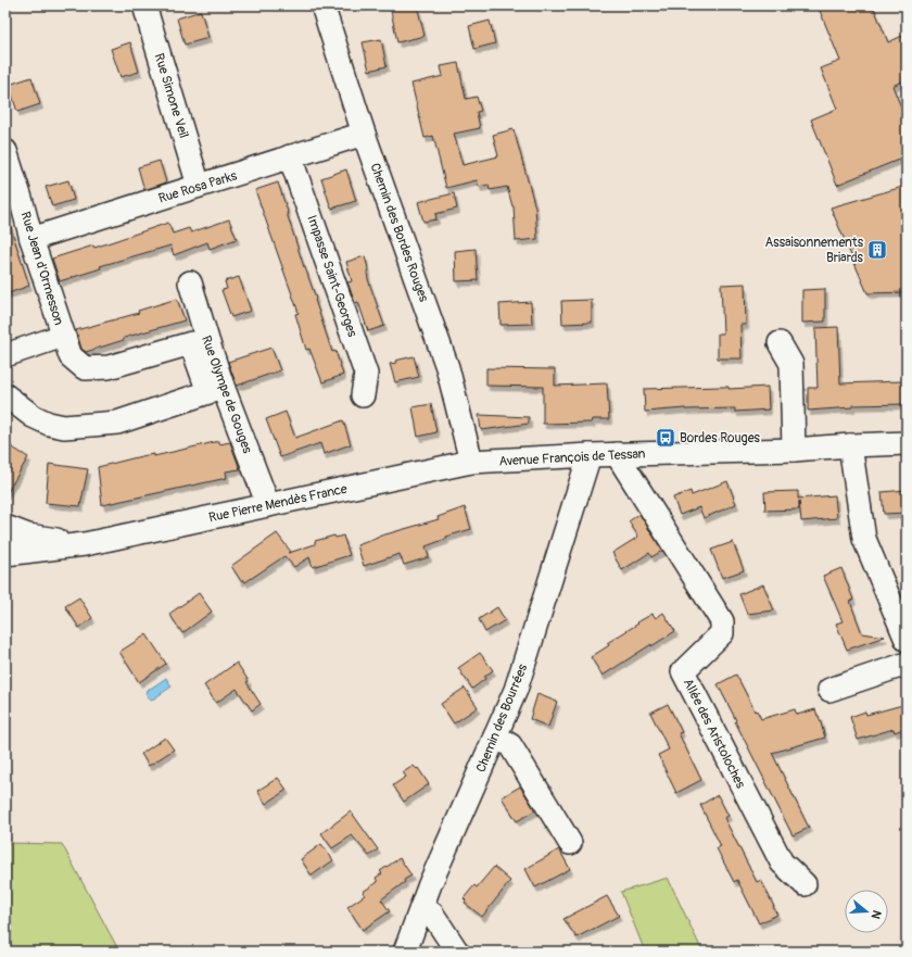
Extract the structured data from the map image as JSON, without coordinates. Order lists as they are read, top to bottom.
{
  "streets": {
    "street": [
      "Rue Simone Veil",
      "Rue Rosa Parks",
      "Chemin des Bordes Rouges",
      "Rue Jean d'Ormesson",
      "Impasse Saint-Georges",
      "Rue Olympe de Gouges",
      "Avenue François de Tessan",
      "Rue Pierre Mendès France",
      "Chemin des Bourrées",
      "Allée des Aristoloches"
    ]
  },
  "crossings": [
    ["Rue Simone Veil", "Rue Rosa Parks"],
    ["Rue Rosa Parks", "Chemin des Bordes Rouges"],
    ["Rue Rosa Parks", "Rue Jean d'Ormesson"],
    ["Rue Rosa Parks", "Impasse Saint-Georges"],
    ["Chemin des Bordes Rouges", "Avenue François de Tessan"],
    ["Chemin des Bordes Rouges", "Rue Pierre Mendès France"],
    ["Rue Jean d'Ormesson", "Rue Olympe de Gouges"],
    ["Rue Olympe de Gouges", "Rue Pierre Mendès France"],
    ["Avenue François de Tessan", "Rue Pierre Mendès France"],
    ["Avenue François de Tessan", "Chemin des Bourrées"],
    ["Avenue François de Tessan", "Allée des Aristoloches"]
  ],
  "places": {
    "building": ["Assaisonnements Briards"],
    "bus stop": ["Bordes Rouges"]
  },
  "north": "right"
}
